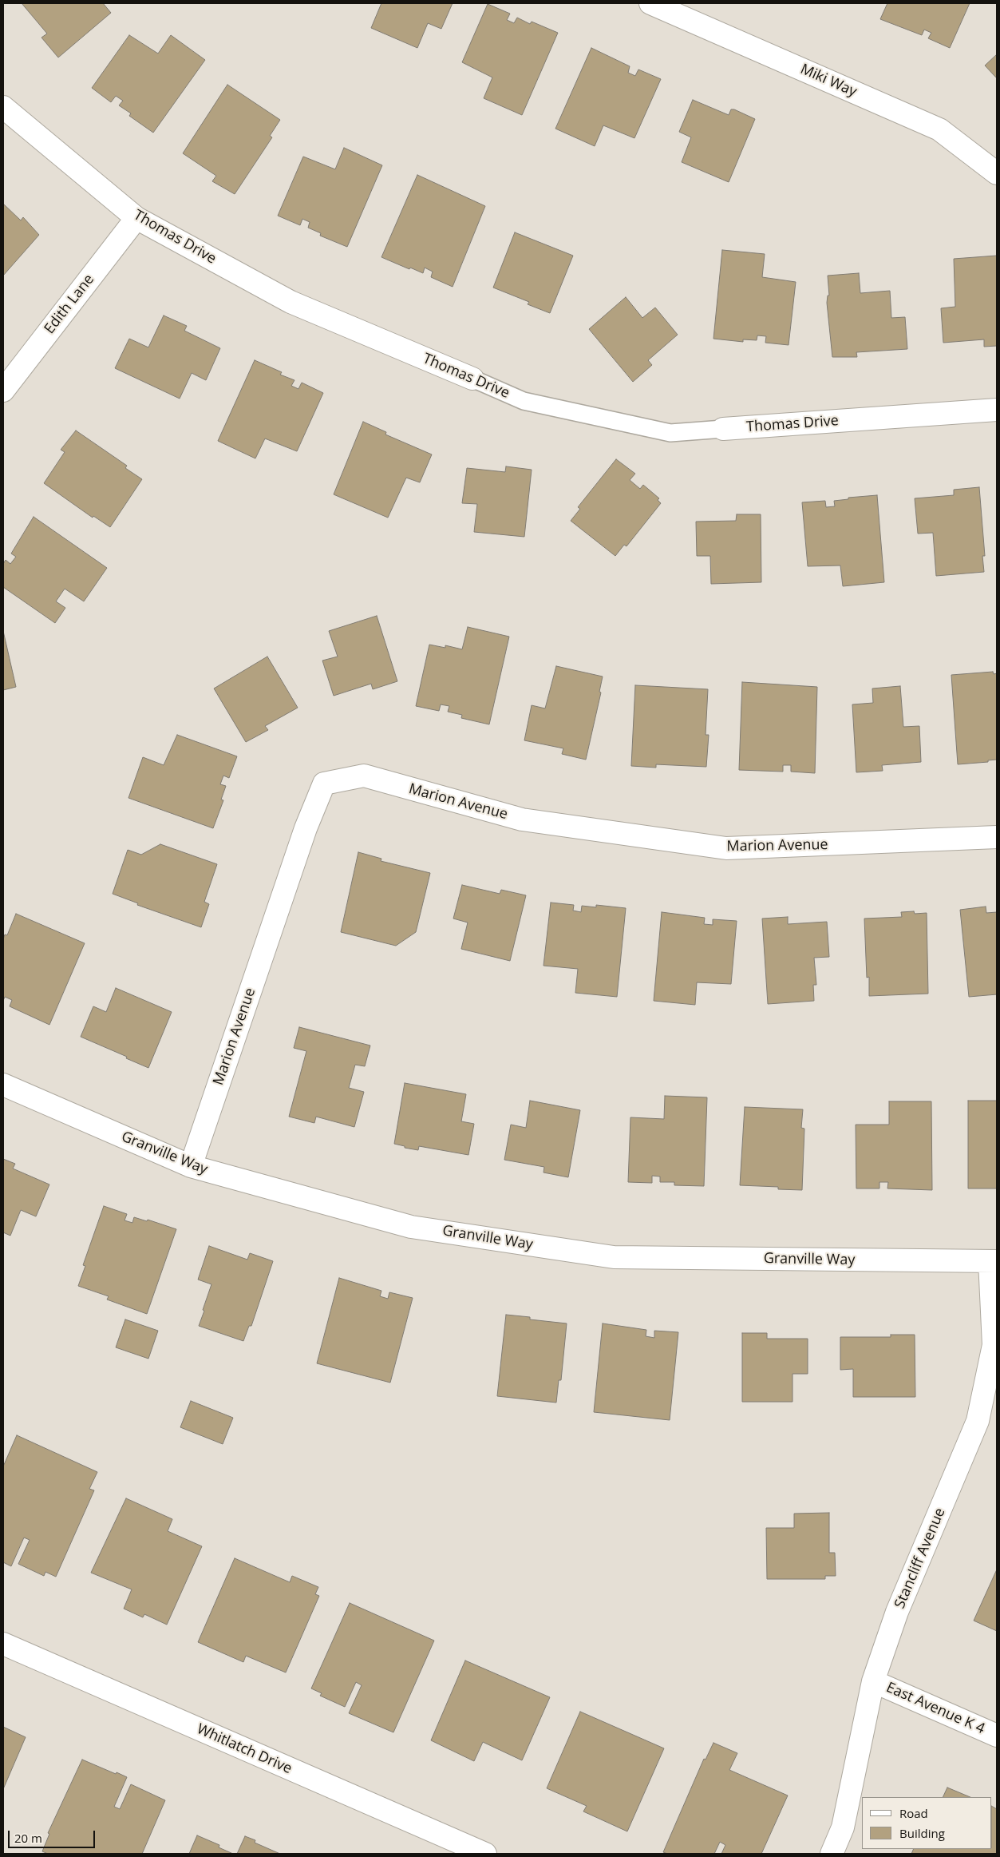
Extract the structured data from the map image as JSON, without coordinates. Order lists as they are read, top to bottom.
{
  "streets": {
    "street": [
      "Miki Way",
      "Thomas Drive",
      "Edith Lane",
      "Marion Avenue",
      "Granville Way",
      "Stancliff Avenue",
      "East Avenue K 4",
      "Whitlatch Drive"
    ]
  },
  "crossings": [
    ["Thomas Drive", "Edith Lane"],
    ["Marion Avenue", "Granville Way"],
    ["Granville Way", "Stancliff Avenue"],
    ["Stancliff Avenue", "East Avenue K 4"]
  ],
  "legend": ["Road", "Building"],
  "scale_bar": "20 m"
}
